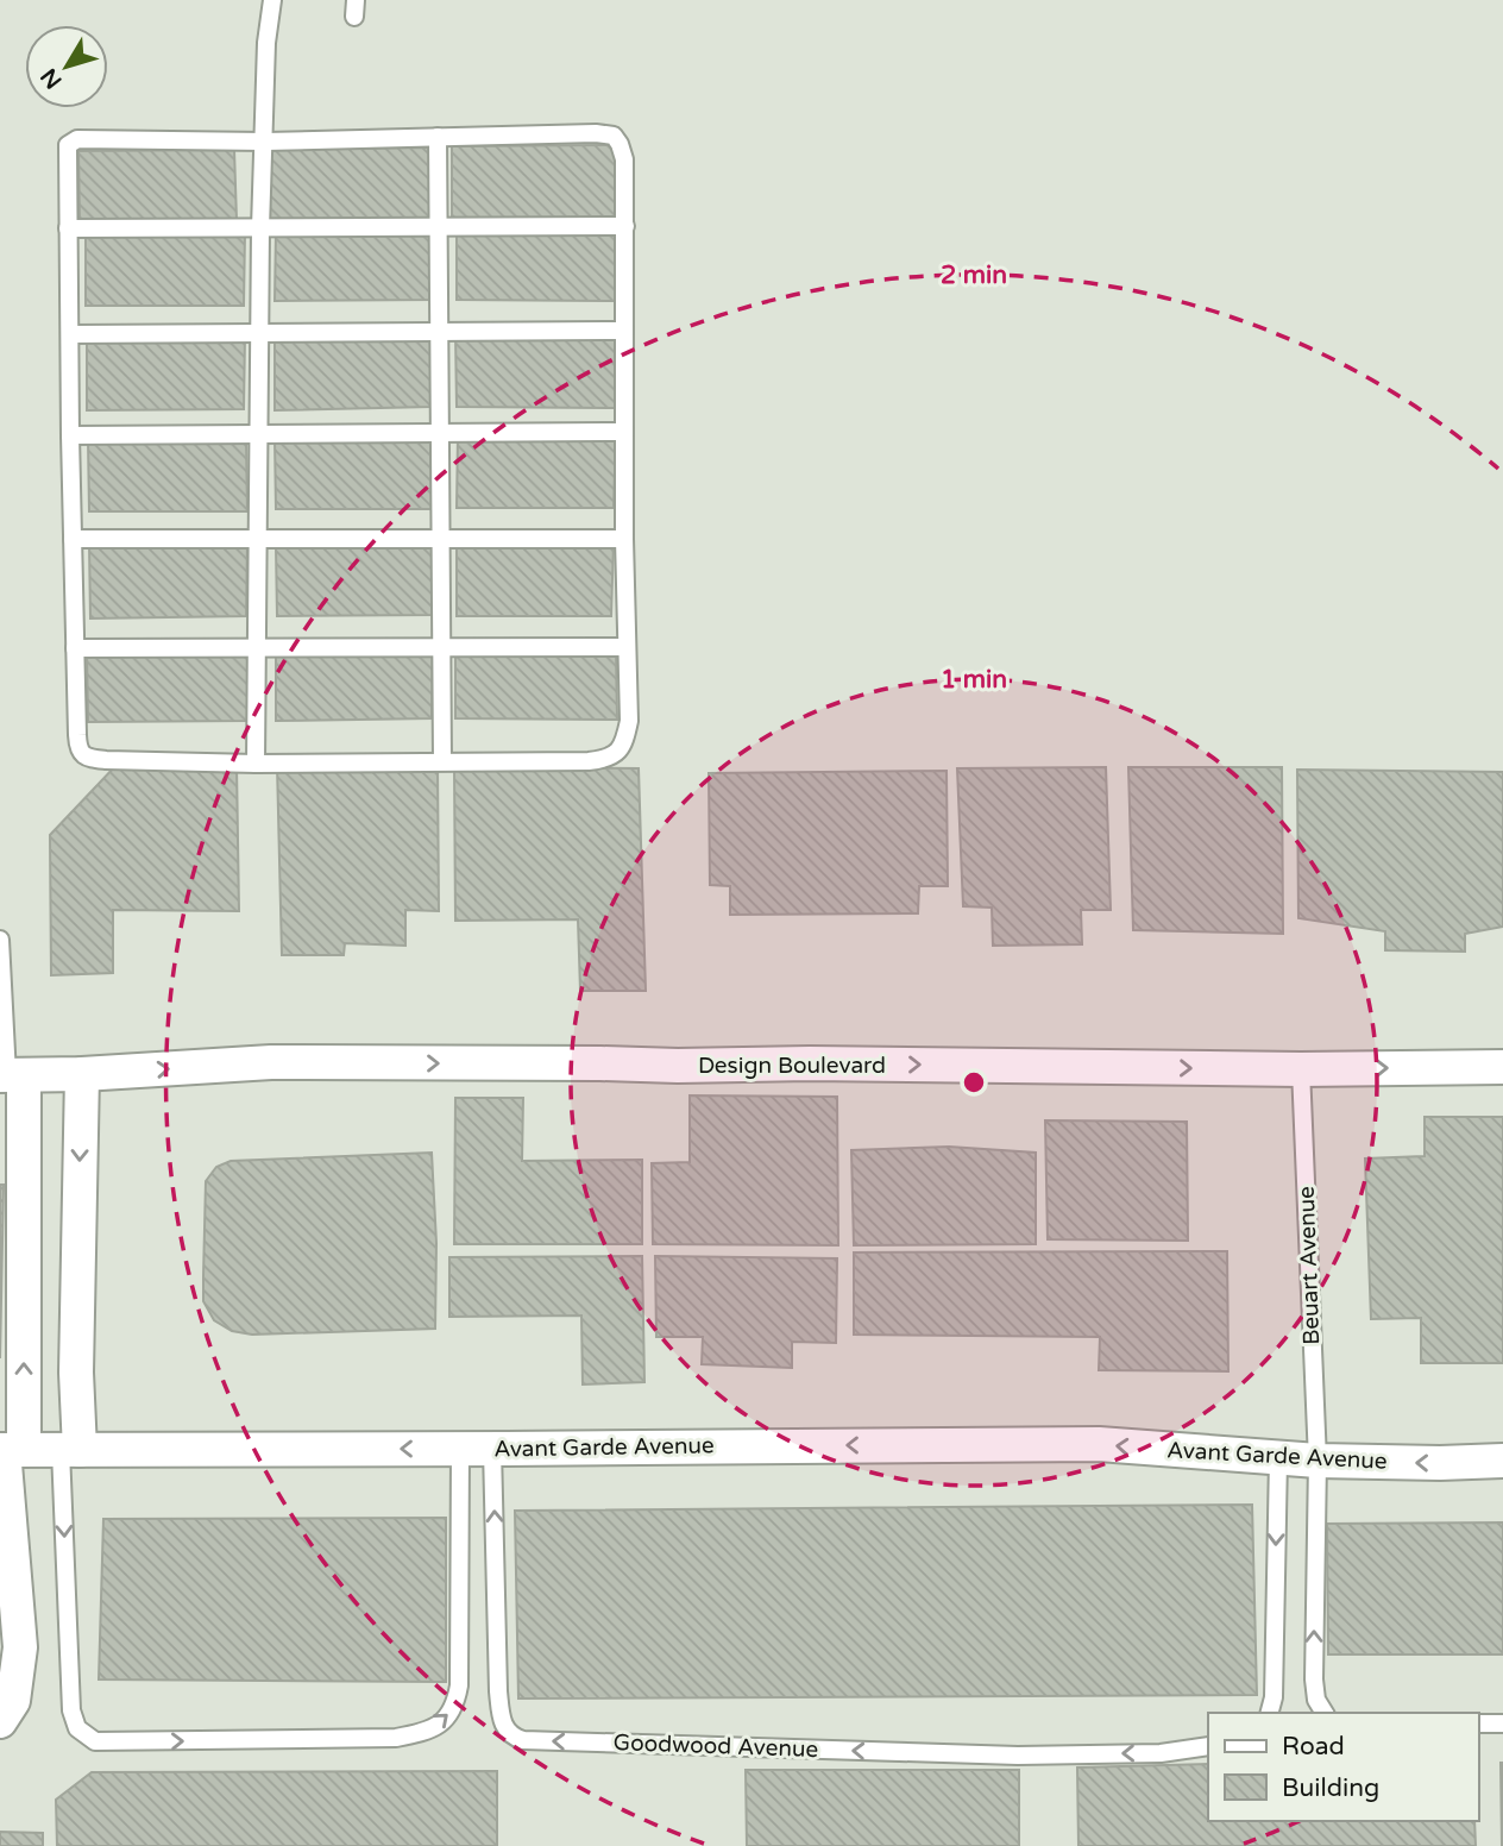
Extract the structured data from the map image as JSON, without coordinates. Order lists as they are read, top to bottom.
{
  "streets": {
    "street": ["Design Boulevard", "Avant Garde Avenue"],
    "lane": ["Beuart Avenue", "Goodwood Avenue"]
  },
  "crossings": [
    ["Design Boulevard", "Beuart Avenue"],
    ["Beuart Avenue", "Avant Garde Avenue"],
    ["Avant Garde Avenue", "Goodwood Avenue"]
  ],
  "one_way": ["Design Boulevard", "Avant Garde Avenue"],
  "legend": ["Road", "Building"],
  "north": "bottom left",
  "rings": ["2 min", "1 min"]
}
